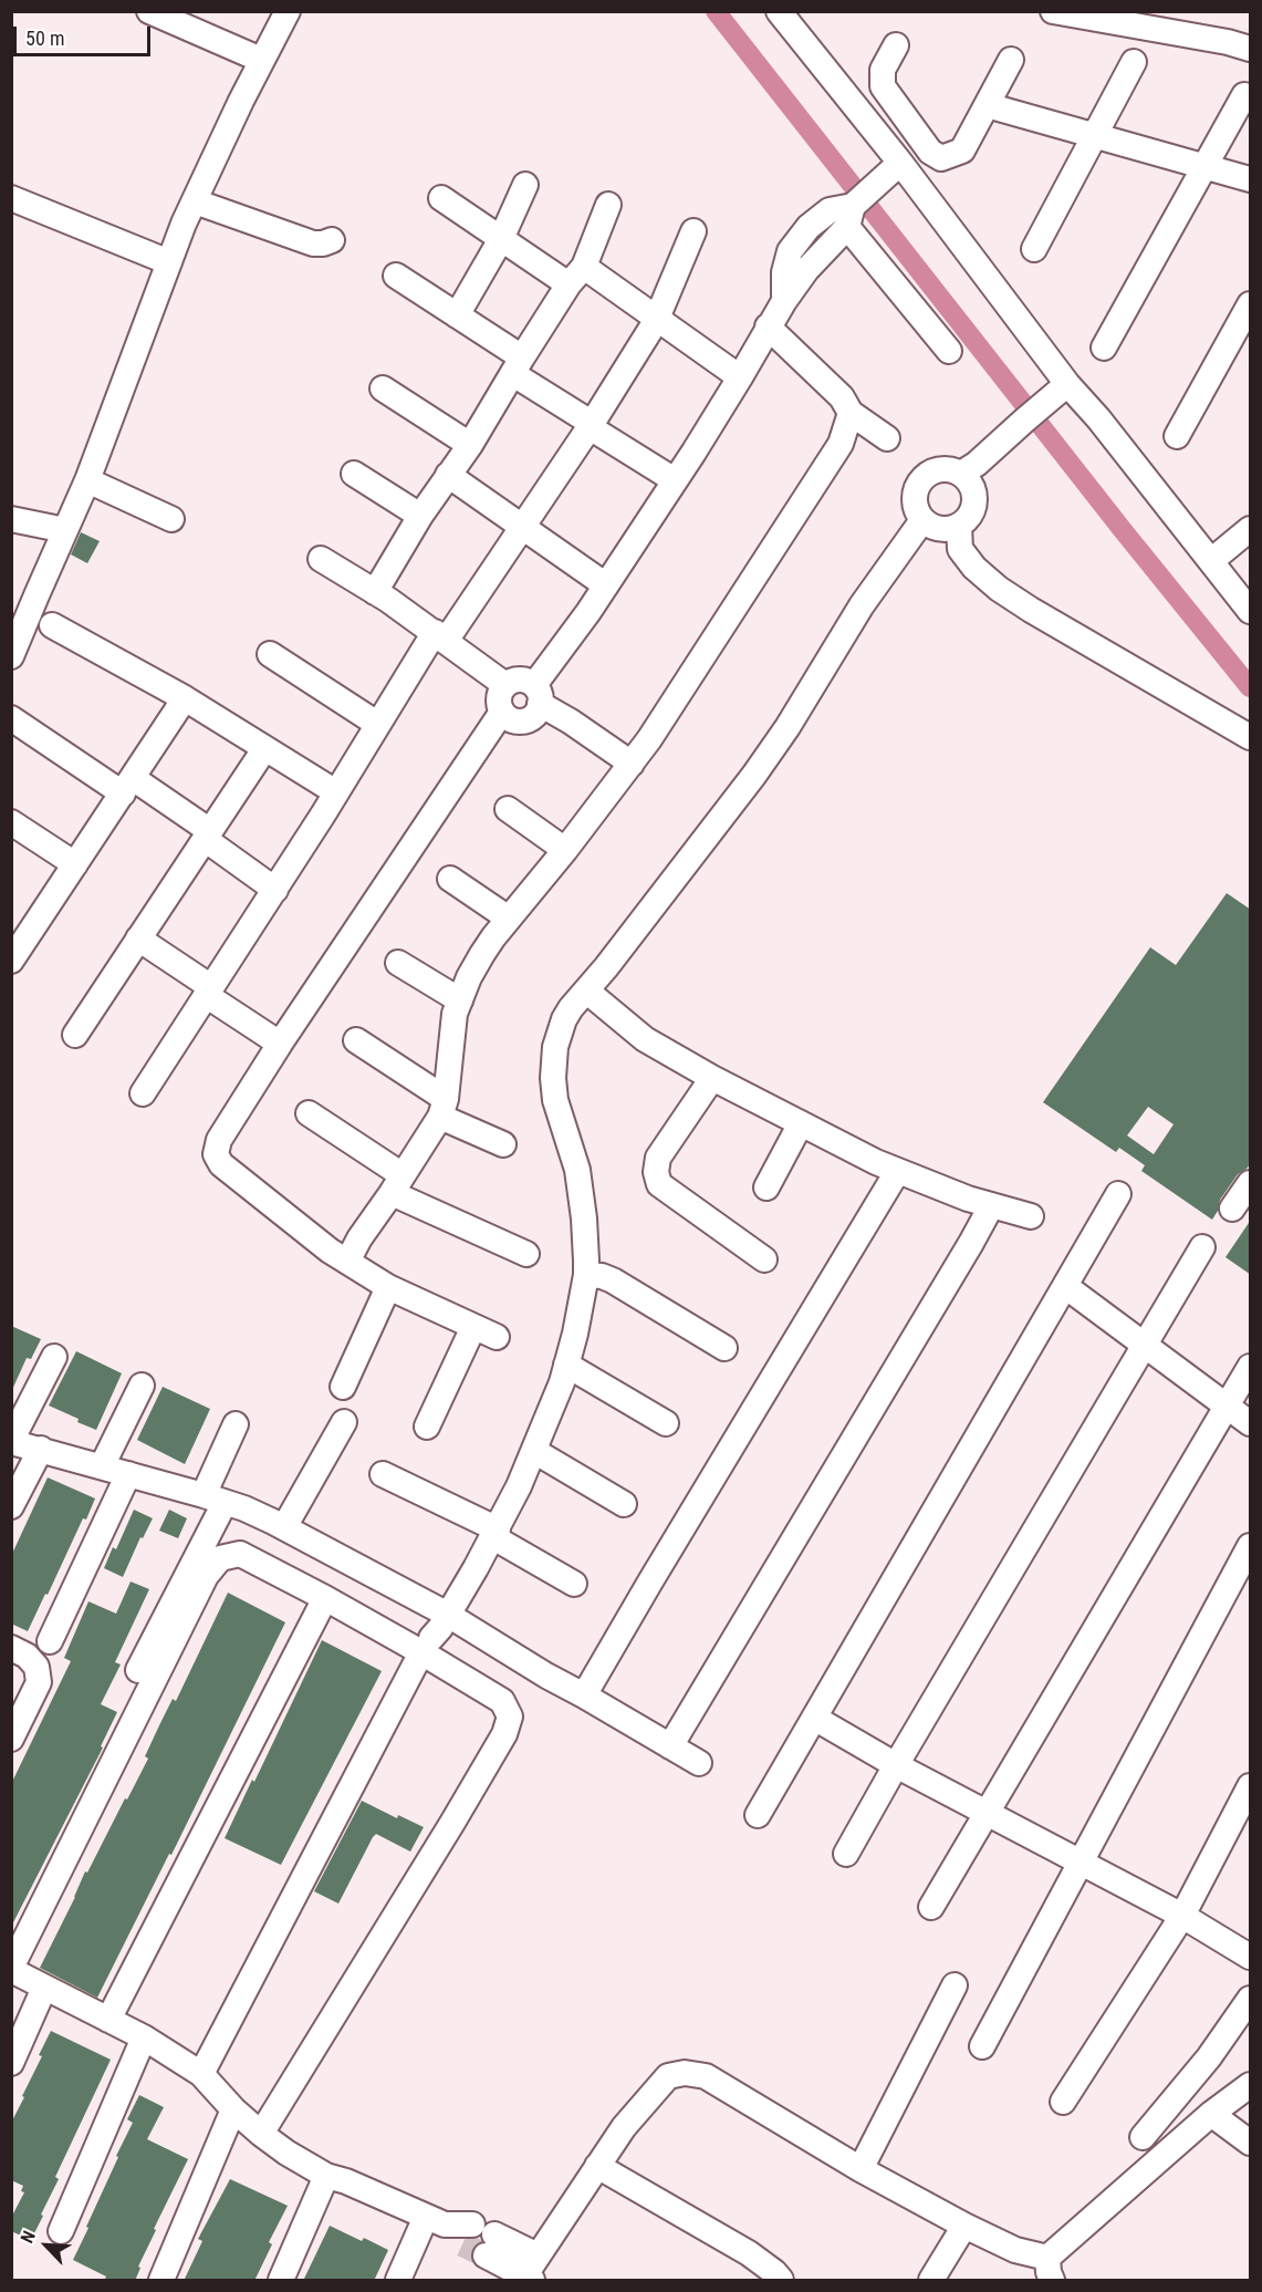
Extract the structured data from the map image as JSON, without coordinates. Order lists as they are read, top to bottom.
{
  "scale_bar": "50 m",
  "north": "top left"
}
